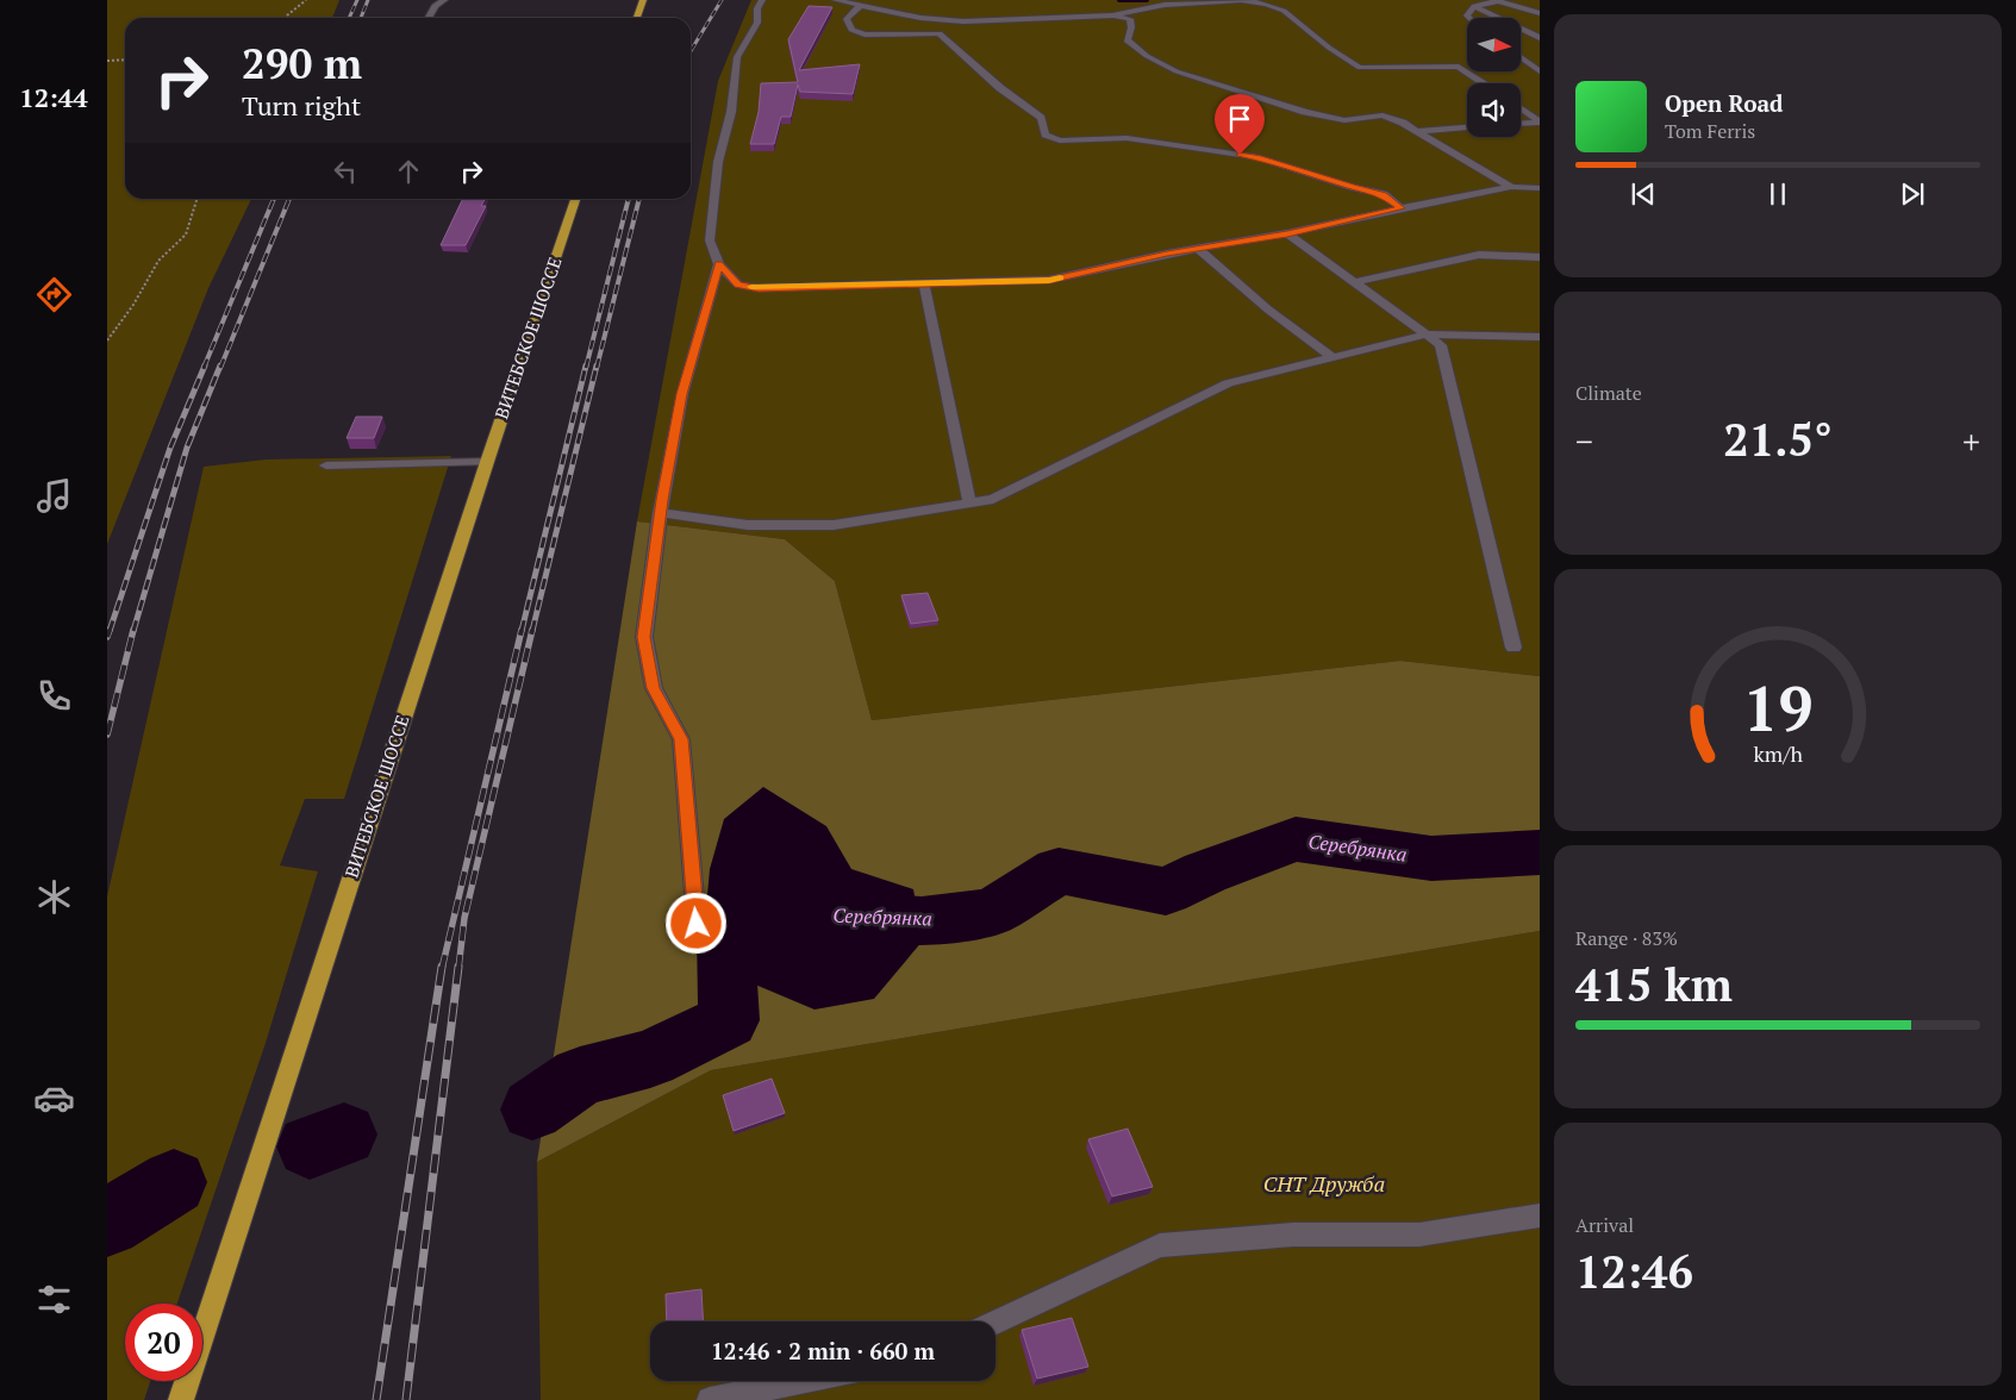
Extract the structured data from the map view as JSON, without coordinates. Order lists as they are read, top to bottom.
{
  "streets": {
    "main road": ["ВИТЕБСКОЕ ШОССЕ"]
  },
  "water": ["Серебрянка"],
  "parks": ["СНТ Дружба"],
  "north": "right",
  "page": {
    "tabs": "12:44",
    "turn": ["290 m", "Turn right"],
    "song": ["Open Road", "Tom Ferris"],
    "tile": [
      "Climate",
      ["Range · 83%", "415 km"],
      ["Arrival", "12:46"]
    ],
    "heat": ["−", "21.5°", "+"],
    "limit": "20",
    "trip": "12:46 · 2 min · 660 m",
    "gauge": ["19", "km/h"]
  }
}
